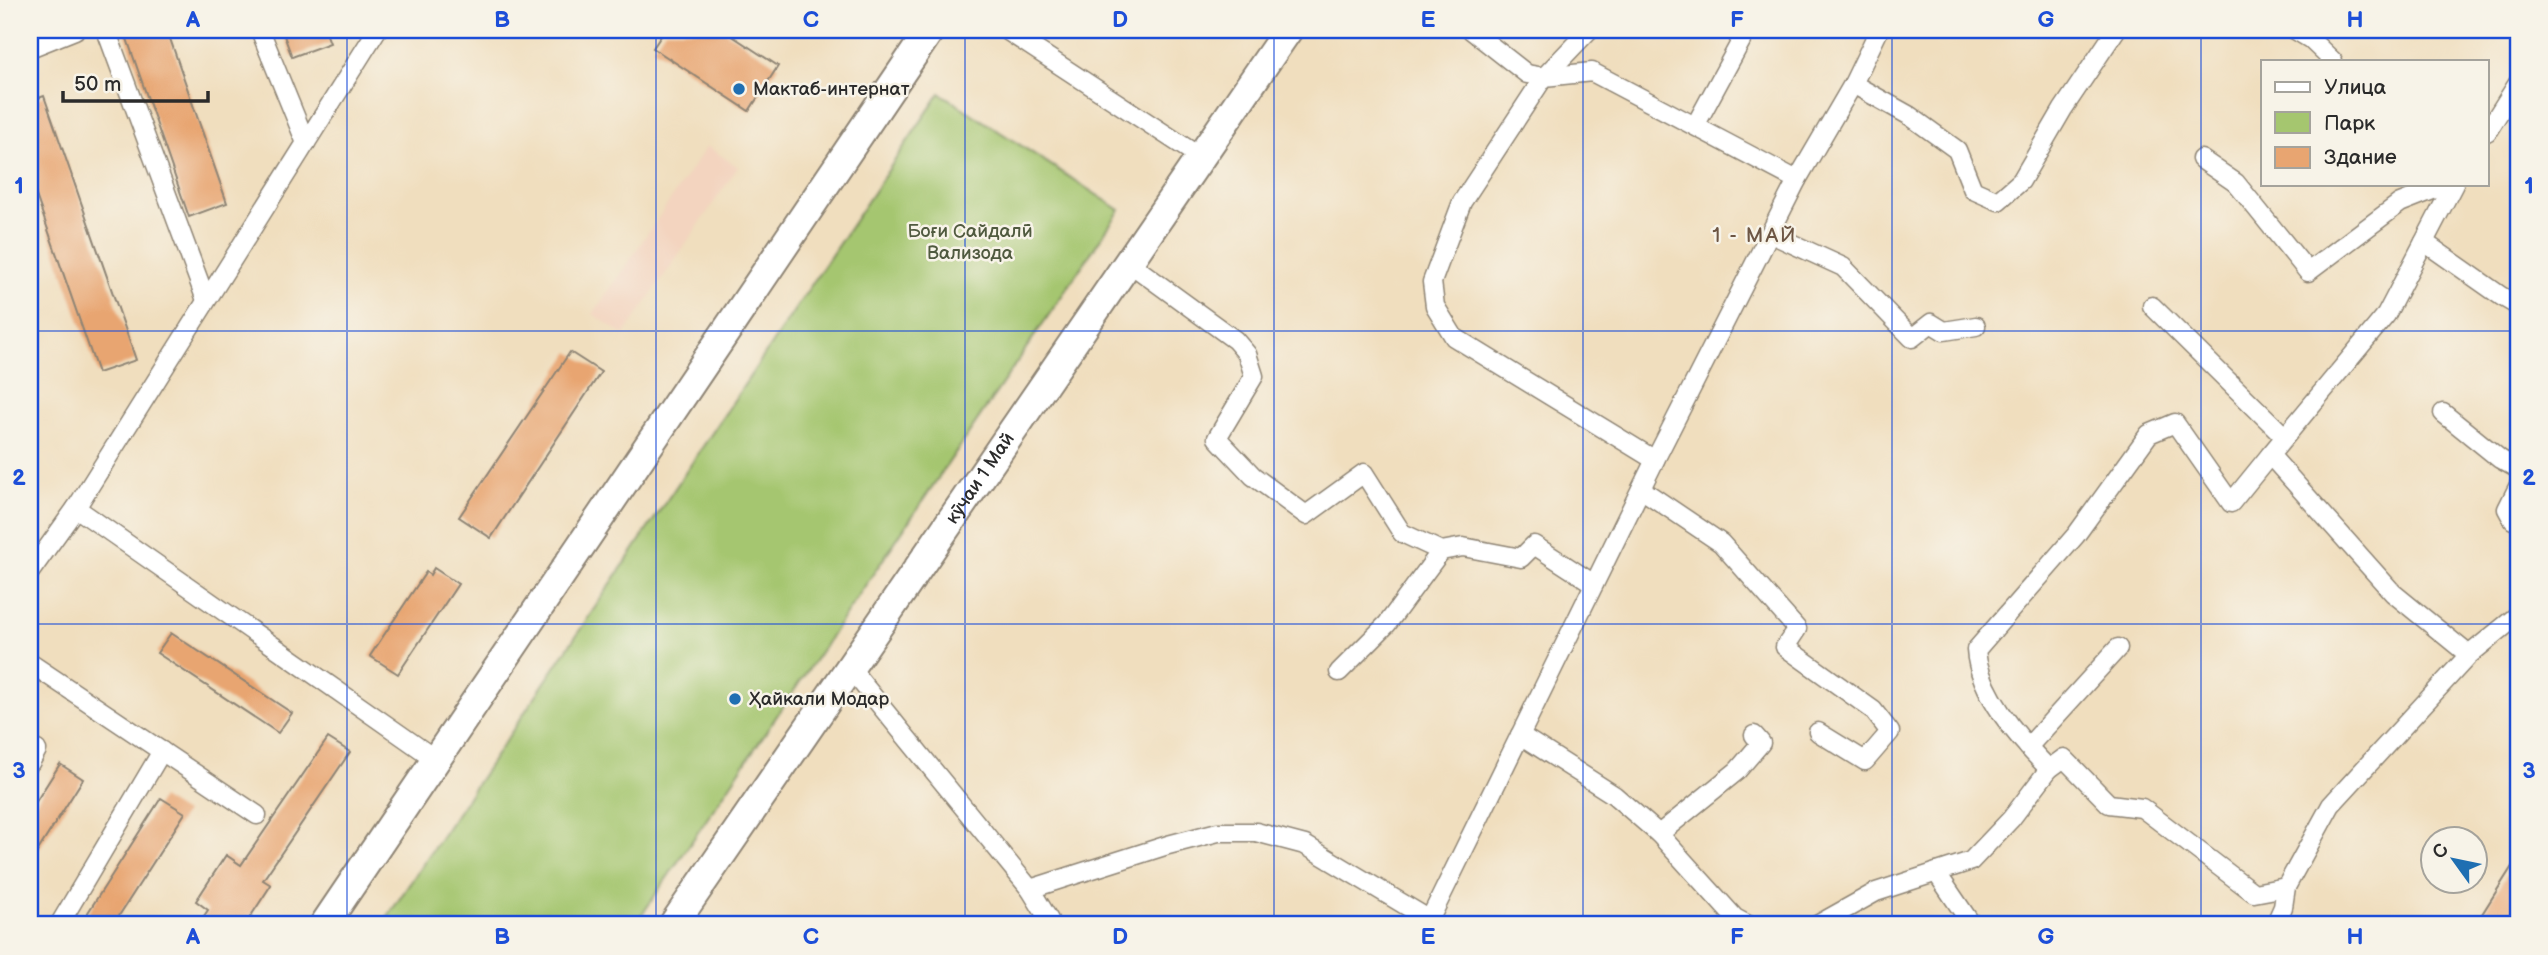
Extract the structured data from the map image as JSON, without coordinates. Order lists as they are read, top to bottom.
{
  "streets": {
    "main road": ["кӯчаи 1 Май"]
  },
  "districts": ["1 - МАЙ"],
  "parks": ["Боғи Сайдалӣ Вализода"],
  "places": ["Мактаб-интернат", "Ҳайкали Модар"],
  "legend": ["Улица", "Парк", "Здание"],
  "scale_bar": "50 m",
  "north": "top left",
  "grid": {
    "columns": [
      "A",
      "B",
      "C",
      "D",
      "E",
      "F",
      "G",
      "H"
    ],
    "rows": ["1", "2", "3"]
  }
}
